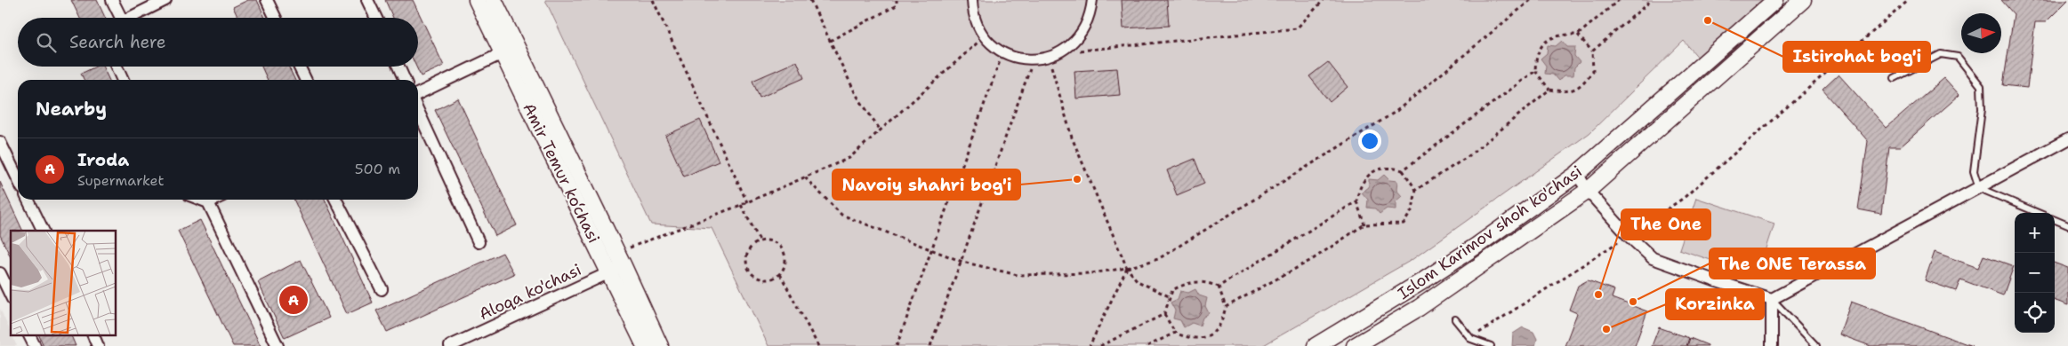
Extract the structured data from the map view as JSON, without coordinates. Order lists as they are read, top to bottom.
{
  "streets": {
    "main road": ["Amir Temur ko‘chasi", "Islom Karimov shoh ko'chasi"],
    "street": ["Aloqa ko'chasi"]
  },
  "crossings": [
    ["Amir Temur ko‘chasi", "Aloqa ko'chasi"]
  ],
  "places": [
    "Istirohat bog'i",
    "Navoiy shahri bog'i",
    "The One",
    "The ONE Terassa",
    "Korzinka"
  ],
  "north": "right",
  "page": {
    "search": "Search here",
    "heading": "Nearby",
    "list": [
      {
        "mark": "A",
        "name": "Iroda",
        "note": "Supermarket",
        "value": "500 m"
      }
    ],
    "map_buttons": ["+", "−"],
    "pins": "A"
  }
}
